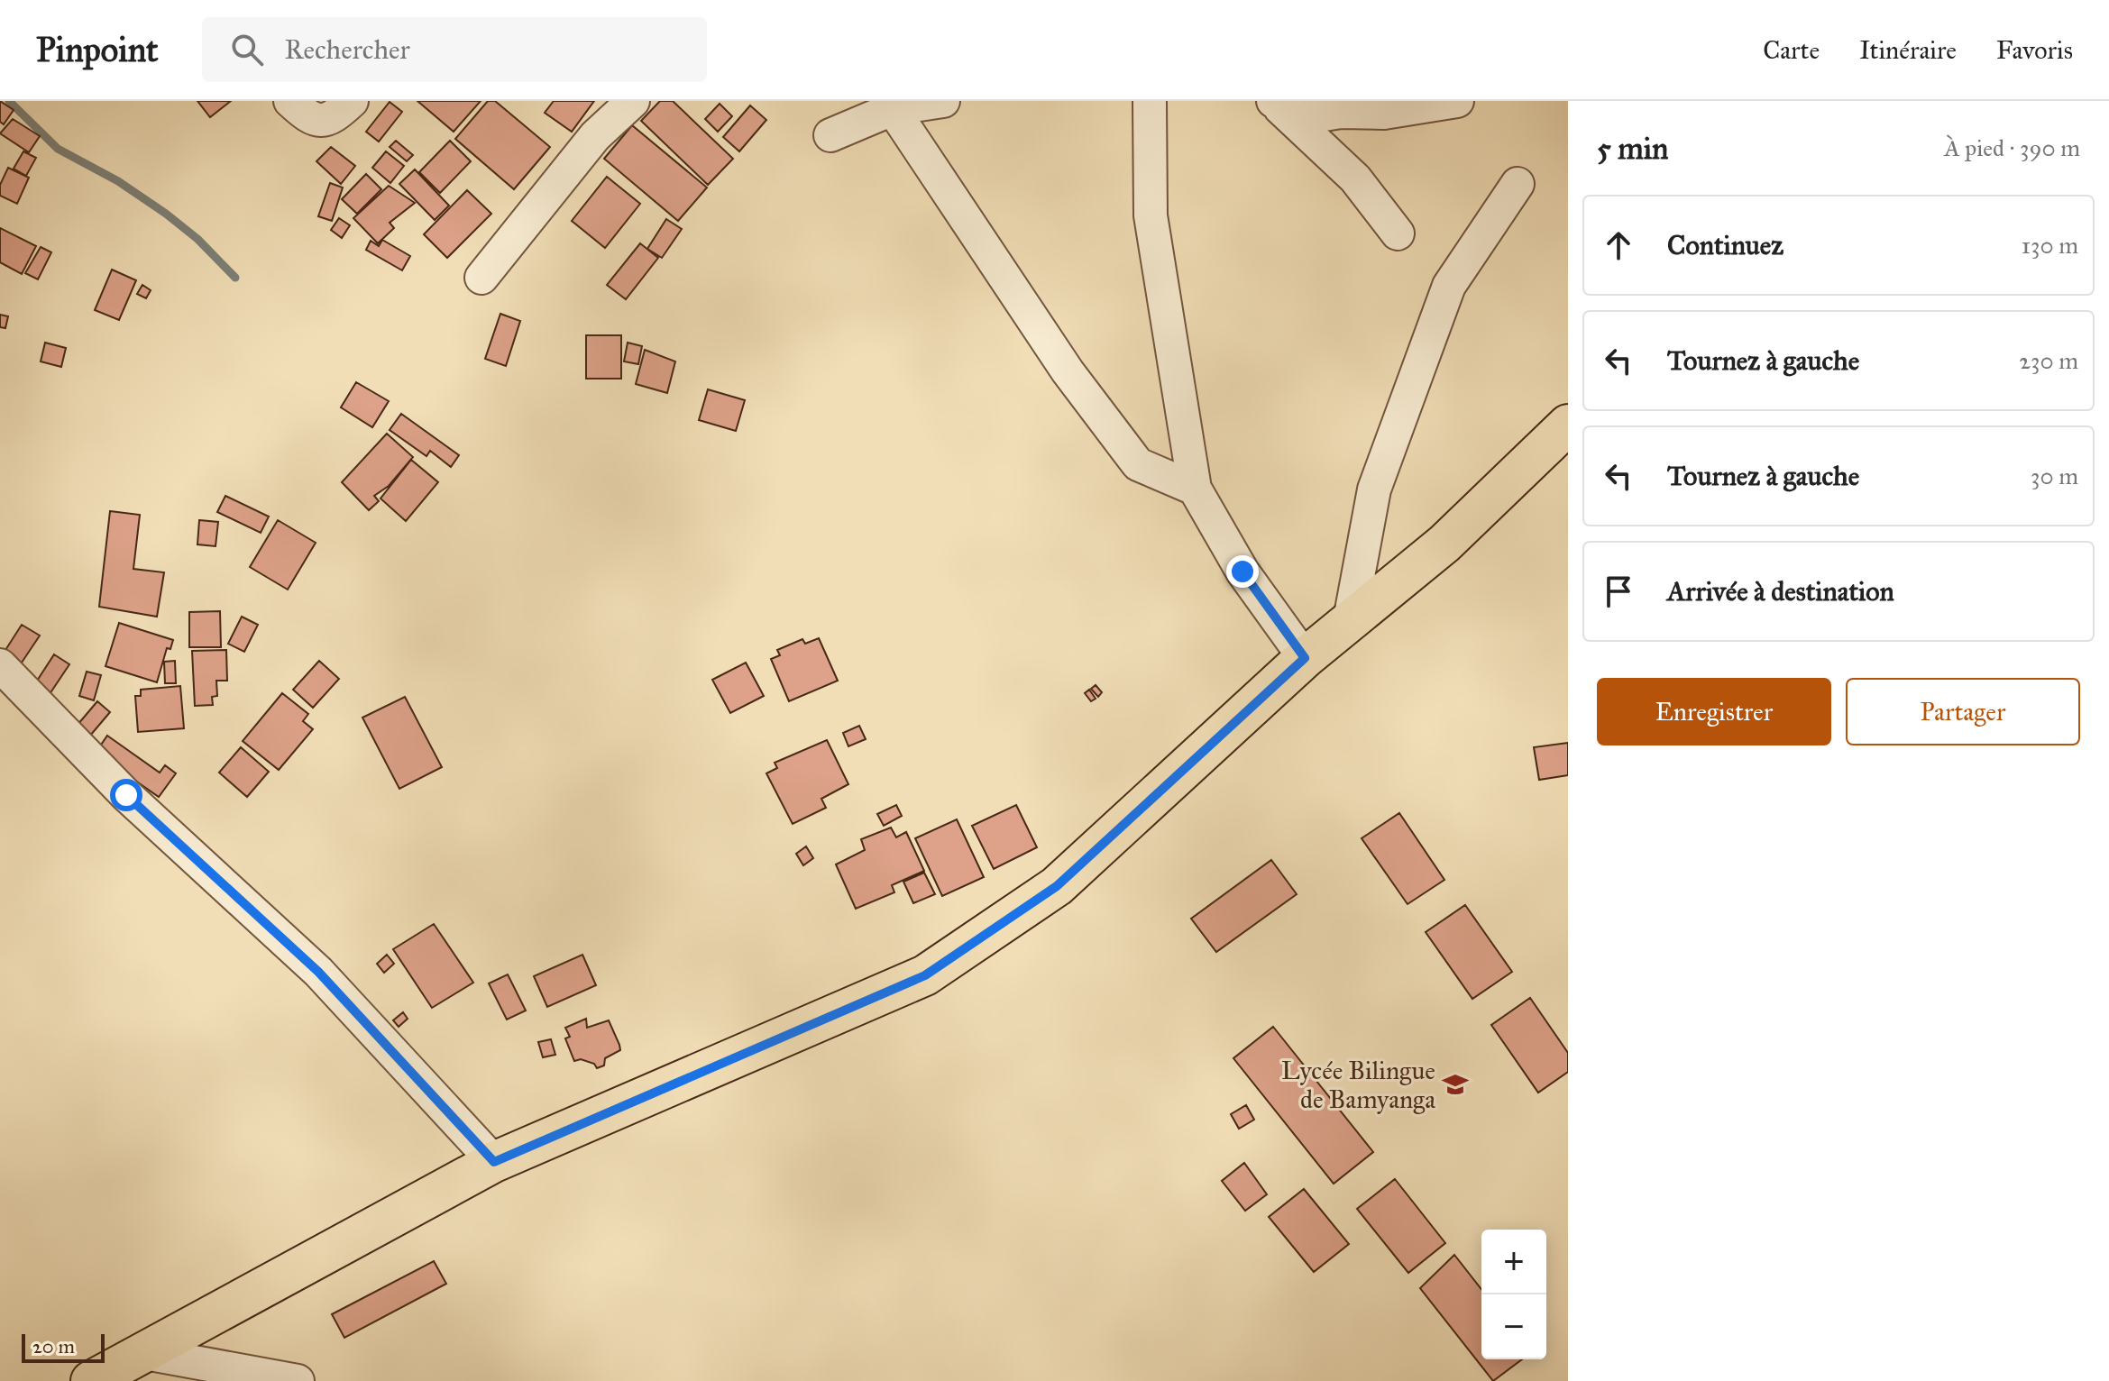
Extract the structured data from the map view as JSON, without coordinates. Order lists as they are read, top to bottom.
{
  "places": {
    "school or university": ["Lycée Bilingue de Bamyanga"]
  },
  "scale_bar": "20 m",
  "page": {
    "header": "Pinpoint",
    "search": "Rechercher",
    "nav": ["Carte", "Itinéraire", "Favoris"],
    "heading": ["5 min", "À pied · 390 m"],
    "list": [
      ["Continuez", "130 m"],
      ["Tournez à gauche", "230 m"],
      ["Tournez à gauche", "30 m"],
      "Arrivée à destination"
    ],
    "buttons": ["Enregistrer", "Partager"],
    "map_buttons": ["+", "−"],
    "scale": "20 m"
  }
}
